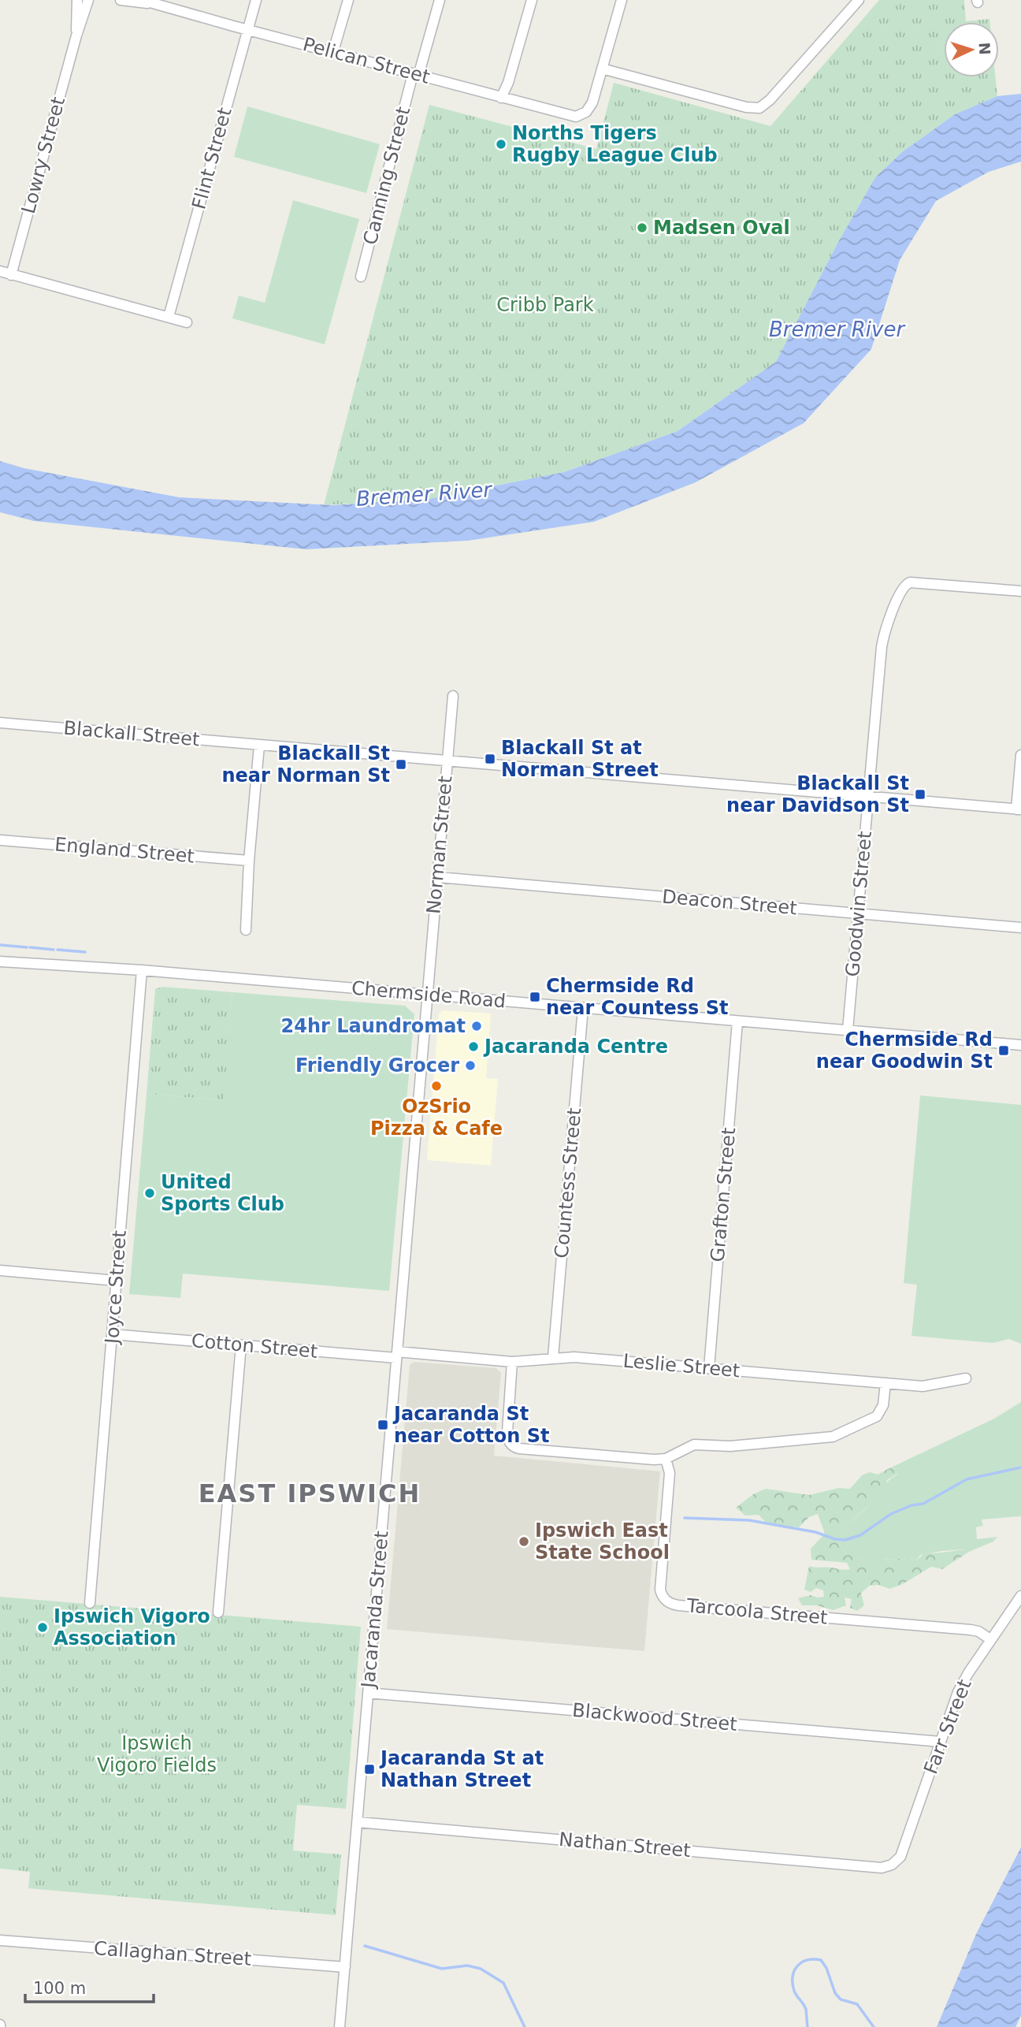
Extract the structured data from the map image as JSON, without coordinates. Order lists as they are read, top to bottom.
{
  "streets": {
    "street": [
      "Pelican Street",
      "Lowry Street",
      "Flint Street",
      "Canning Street",
      "Blackall Street",
      "Norman Street",
      "England Street",
      "Deacon Street",
      "Goodwin Street",
      "Chermside Road",
      "Countess Street",
      "Grafton Street",
      "Joyce Street",
      "Cotton Street",
      "Leslie Street",
      "Jacaranda Street",
      "Tarcoola Street",
      "Blackwood Street",
      "Farr Street",
      "Nathan Street",
      "Callaghan Street"
    ]
  },
  "crossings": [
    ["Pelican Street", "Flint Street"],
    ["Pelican Street", "Canning Street"],
    ["Blackall Street", "Norman Street"],
    ["Blackall Street", "Goodwin Street"],
    ["Norman Street", "Deacon Street"],
    ["Norman Street", "Chermside Road"],
    ["Norman Street", "Jacaranda Street"],
    ["Deacon Street", "Goodwin Street"],
    ["Goodwin Street", "Chermside Road"],
    ["Chermside Road", "Countess Street"],
    ["Chermside Road", "Grafton Street"],
    ["Chermside Road", "Joyce Street"],
    ["Chermside Road", "Jacaranda Street"],
    ["Countess Street", "Leslie Street"],
    ["Grafton Street", "Leslie Street"],
    ["Joyce Street", "Cotton Street"],
    ["Cotton Street", "Leslie Street"],
    ["Cotton Street", "Jacaranda Street"],
    ["Leslie Street", "Jacaranda Street"],
    ["Jacaranda Street", "Blackwood Street"],
    ["Jacaranda Street", "Nathan Street"],
    ["Jacaranda Street", "Callaghan Street"],
    ["Tarcoola Street", "Farr Street"],
    ["Blackwood Street", "Farr Street"],
    ["Farr Street", "Nathan Street"]
  ],
  "districts": ["EAST IPSWICH"],
  "water": ["Bremer River"],
  "parks": ["Cribb Park", "Ipswich Vigoro Fields"],
  "places": {
    "other": [
      "Norths Tigers Rugby League Club",
      "Madsen Oval",
      "24hr Laundromat",
      "Jacaranda Centre",
      "Friendly Grocer",
      "OzSrio Pizza & Cafe",
      "United Sports Club",
      "Ipswich East State School",
      "Ipswich Vigoro Association"
    ],
    "transit": [
      "Blackall St at Norman Street",
      "Blackall St near Norman St",
      "Blackall St near Davidson St",
      "Chermside Rd near Countess St",
      "Chermside Rd near Goodwin St",
      "Jacaranda St near Cotton St",
      "Jacaranda St at Nathan Street"
    ]
  },
  "scale_bar": "100 m",
  "north": "right"
}
